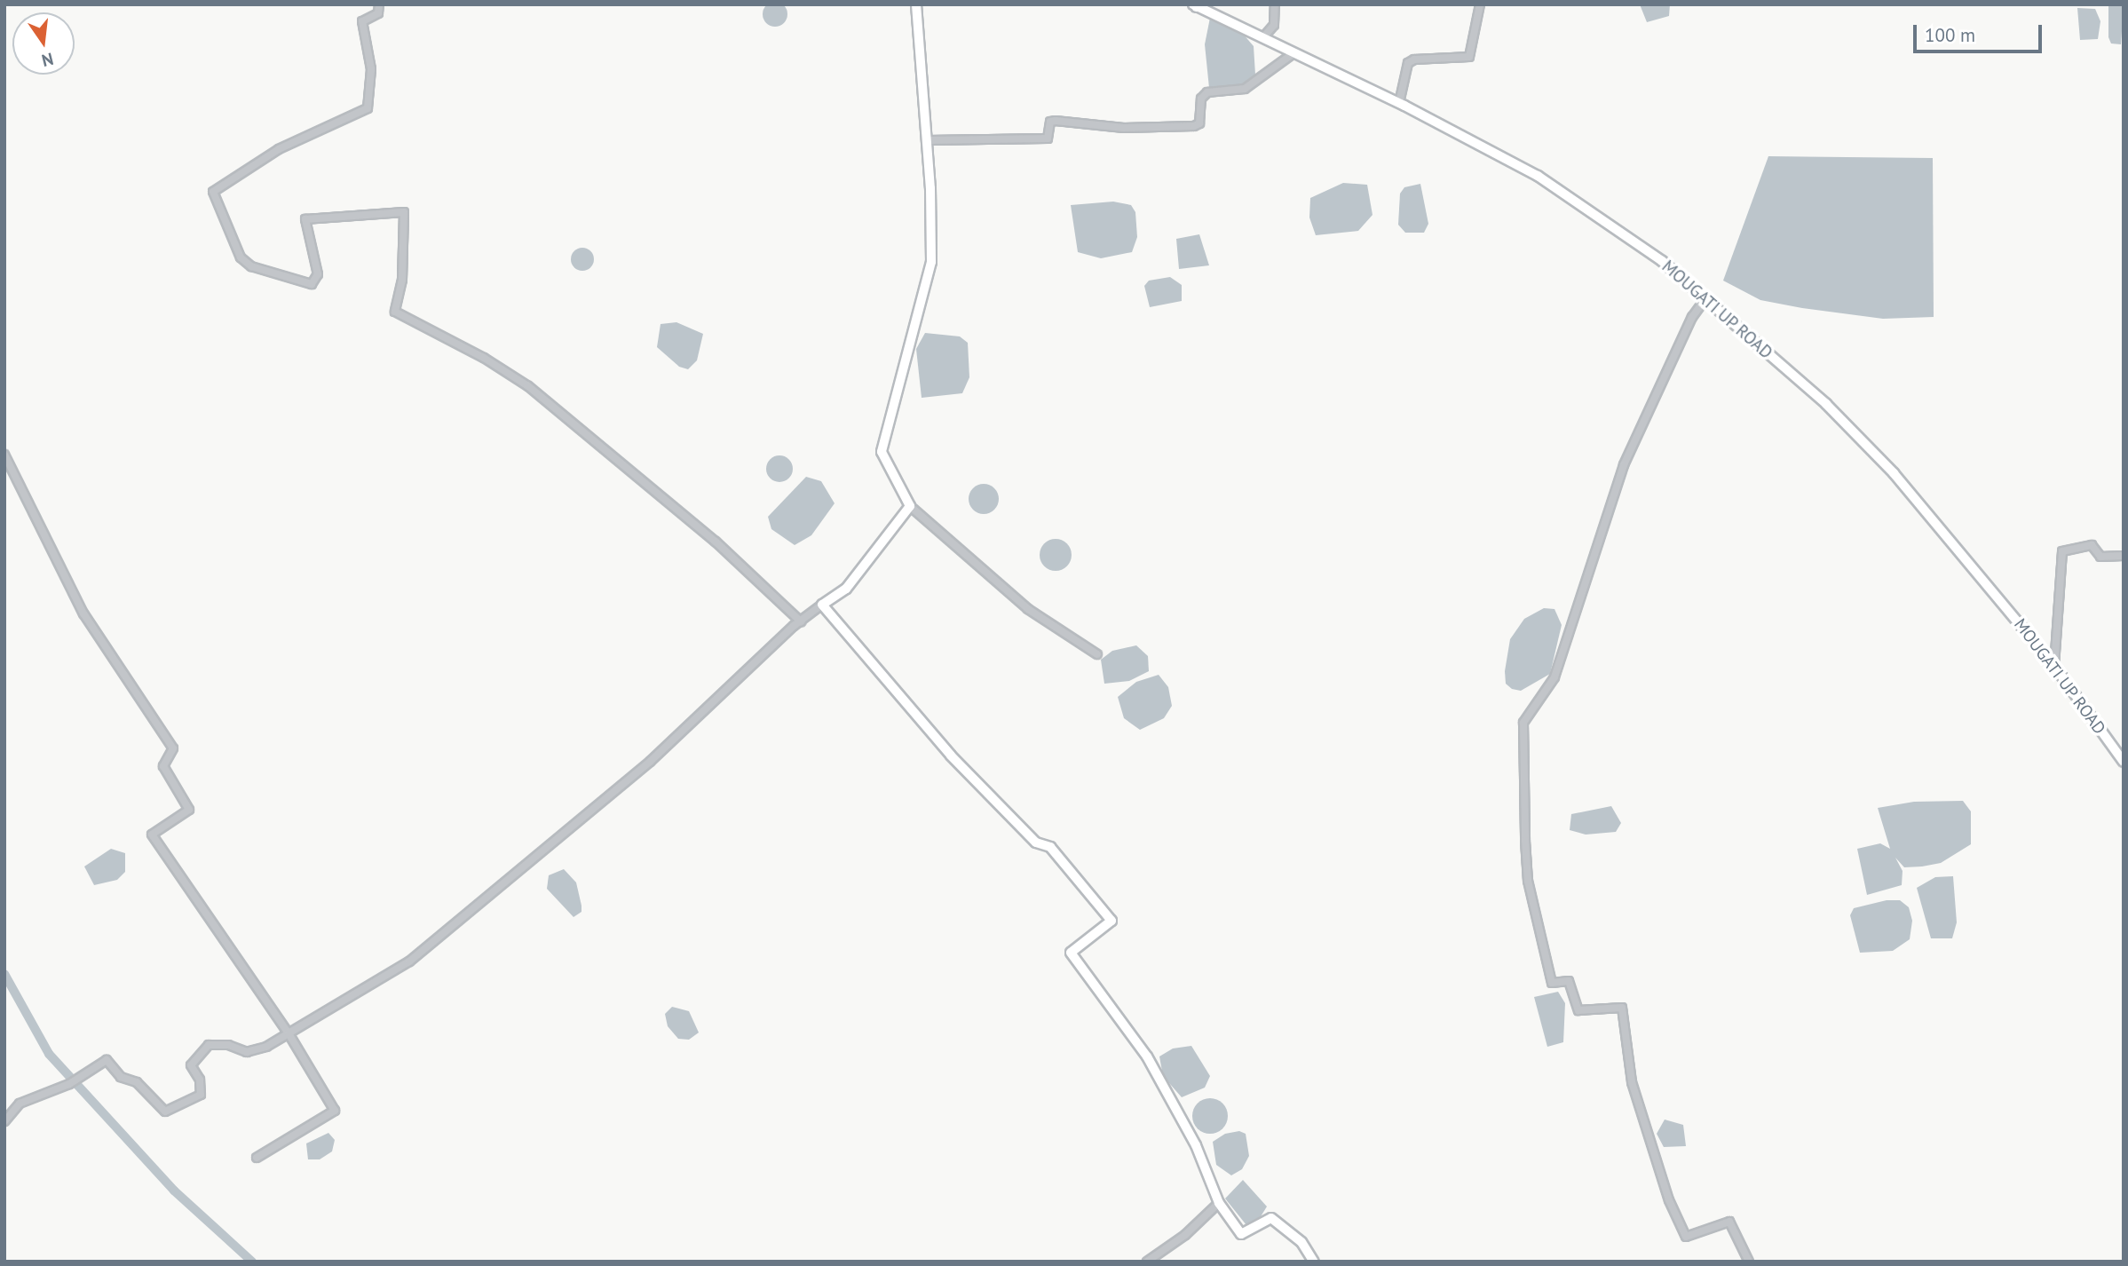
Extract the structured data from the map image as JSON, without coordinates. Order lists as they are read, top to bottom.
{
  "streets": {
    "street": ["MOUGATI UP ROAD"]
  },
  "scale_bar": "100 m",
  "north": "bottom"
}
